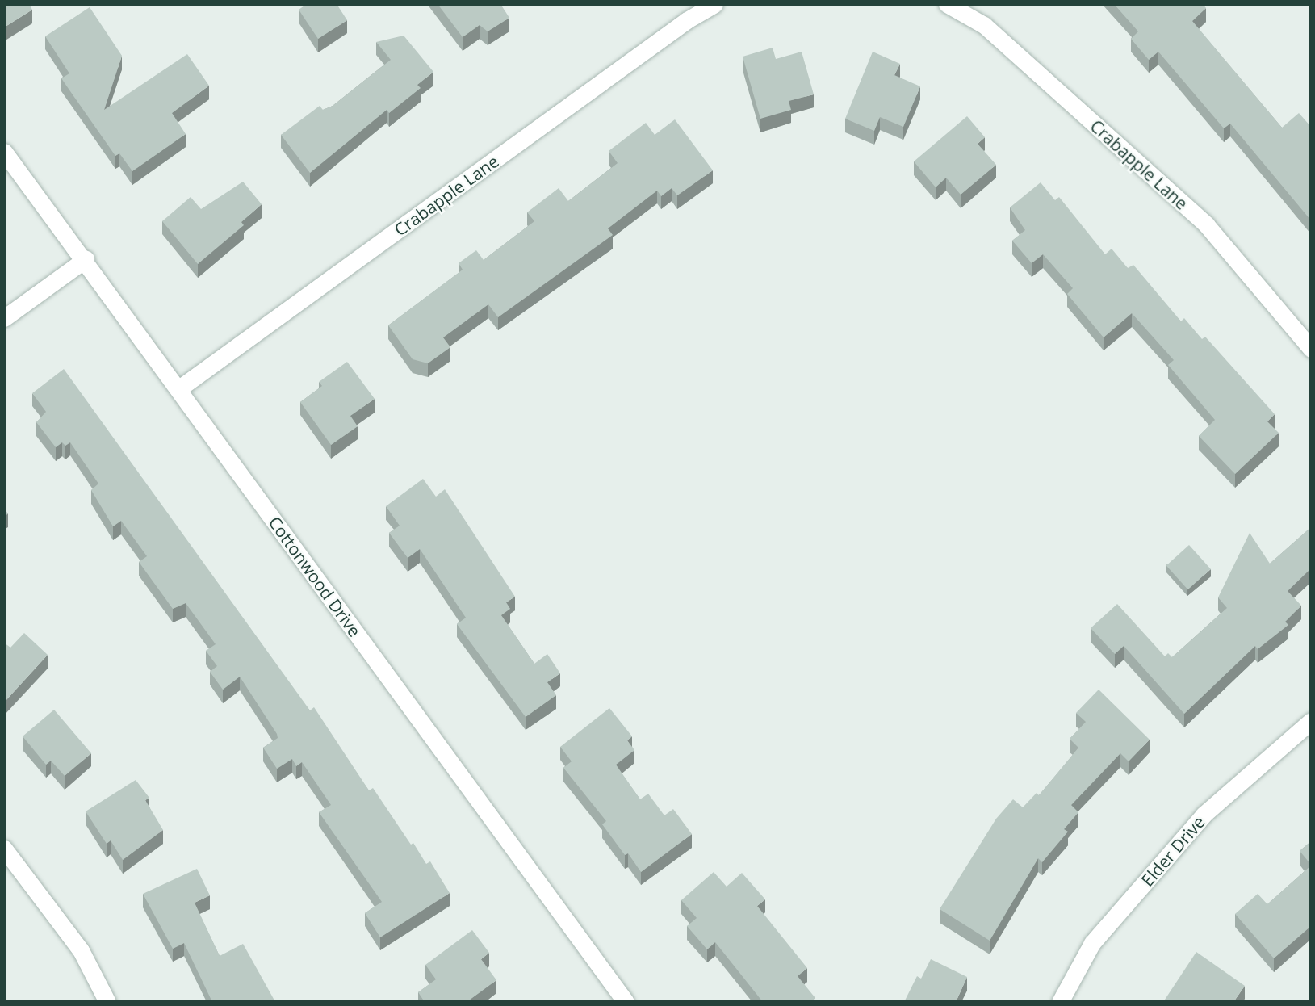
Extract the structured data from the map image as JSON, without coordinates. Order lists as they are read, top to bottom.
{
  "streets": {
    "street": ["Crabapple Lane", "Cottonwood Drive", "Elder Drive"]
  },
  "crossings": [
    ["Crabapple Lane", "Cottonwood Drive"]
  ]
}
